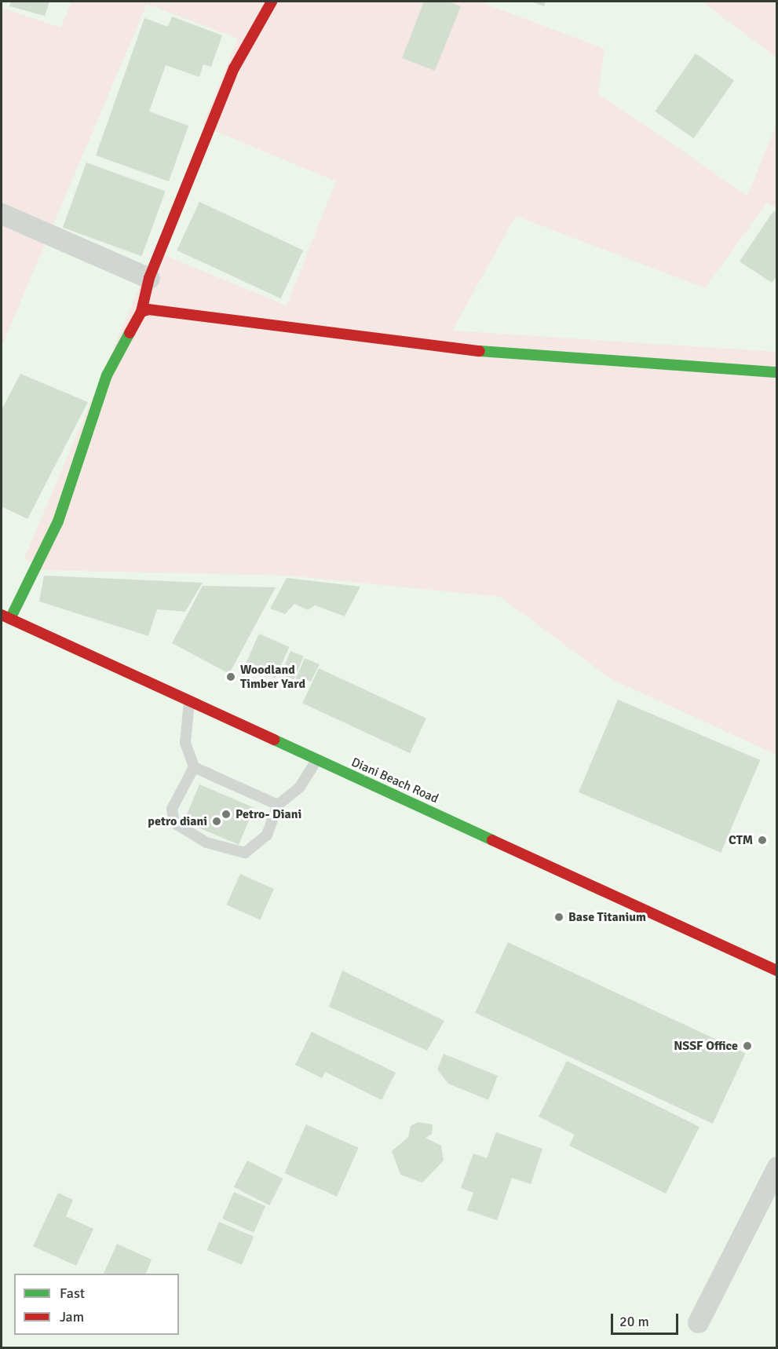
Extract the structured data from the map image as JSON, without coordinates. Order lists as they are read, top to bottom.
{
  "streets": {
    "street": ["Diani Beach Road"]
  },
  "places": [
    "Woodland Timber Yard",
    "Petro- Diani",
    "petro diani",
    "CTM",
    "Base Titanium",
    "NSSF Office"
  ],
  "legend": ["Fast", "Jam"],
  "scale_bar": "20 m"
}
